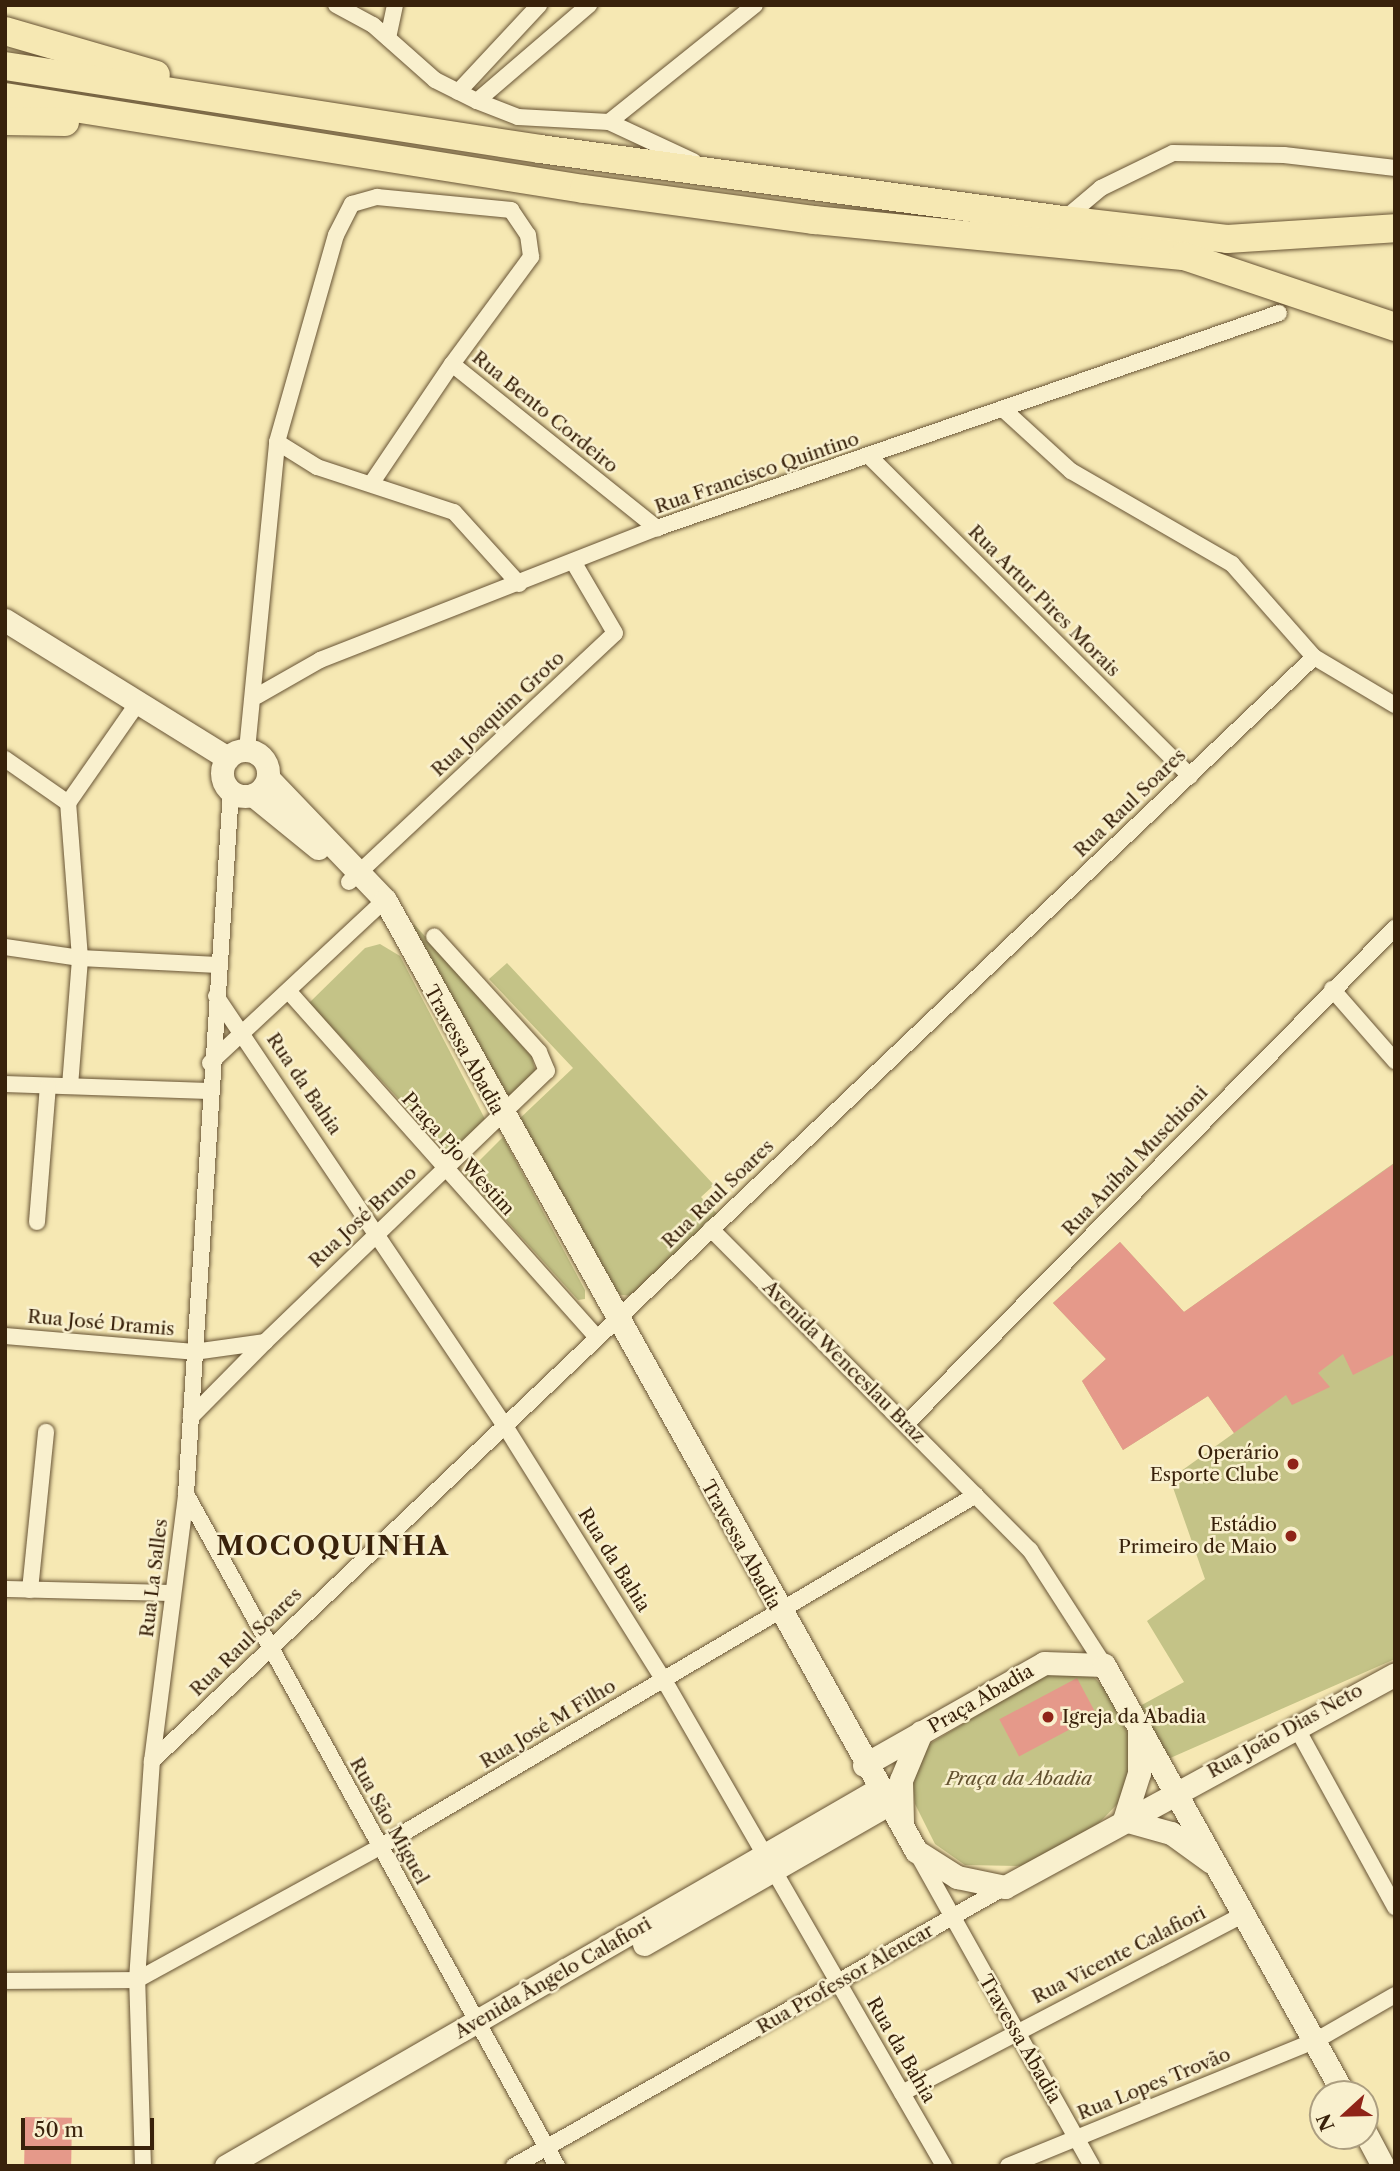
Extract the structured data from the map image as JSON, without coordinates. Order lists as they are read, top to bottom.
{
  "streets": {
    "street": [
      "Rua Bento Cordeiro",
      "Rua Francisco Quintino",
      "Rua Artur Pires Morais",
      "Rua Joaquim Groto",
      "Rua Raul Soares",
      "Travessa Abadia",
      "Rua da Bahia",
      "Praça Pjo Westim",
      "Rua Aníbal Muschioni",
      "Rua José Bruno",
      "Rua José Dramis",
      "Avenida Wenceslau Braz",
      "Rua La Salles",
      "Praça Abadia",
      "Rua José M Filho",
      "Rua João Dias Neto",
      "Rua São Miguel",
      "Rua Vicente Calafiori",
      "Avenida Ângelo Calafiori",
      "Rua Professor Alencar",
      "Rua Lopes Trovão"
    ]
  },
  "crossings": [
    ["Rua Bento Cordeiro", "Rua Francisco Quintino"],
    ["Rua Bento Cordeiro", "Rua La Salles"],
    ["Rua Francisco Quintino", "Rua Artur Pires Morais"],
    ["Rua Francisco Quintino", "Rua Joaquim Groto"],
    ["Rua Francisco Quintino", "Rua La Salles"],
    ["Rua Artur Pires Morais", "Rua Raul Soares"],
    ["Rua Joaquim Groto", "Travessa Abadia"],
    ["Rua Raul Soares", "Travessa Abadia"],
    ["Rua Raul Soares", "Rua da Bahia"],
    ["Rua Raul Soares", "Praça Pjo Westim"],
    ["Rua Raul Soares", "Avenida Wenceslau Braz"],
    ["Rua Raul Soares", "Rua La Salles"],
    ["Rua Raul Soares", "Rua São Miguel"],
    ["Travessa Abadia", "Rua José Bruno"],
    ["Travessa Abadia", "Avenida Wenceslau Braz"],
    ["Travessa Abadia", "Praça Abadia"],
    ["Travessa Abadia", "Rua José M Filho"],
    ["Travessa Abadia", "Rua Vicente Calafiori"],
    ["Travessa Abadia", "Avenida Ângelo Calafiori"],
    ["Travessa Abadia", "Rua Professor Alencar"],
    ["Travessa Abadia", "Rua Lopes Trovão"],
    ["Rua da Bahia", "Rua José Bruno"],
    ["Rua da Bahia", "Rua La Salles"],
    ["Rua da Bahia", "Rua José M Filho"],
    ["Rua da Bahia", "Rua Vicente Calafiori"],
    ["Rua da Bahia", "Avenida Ângelo Calafiori"],
    ["Rua da Bahia", "Rua Professor Alencar"],
    ["Praça Pjo Westim", "Rua José Bruno"],
    ["Rua Aníbal Muschioni", "Avenida Wenceslau Braz"],
    ["Rua José Bruno", "Rua La Salles"],
    ["Rua José Dramis", "Rua La Salles"],
    ["Avenida Wenceslau Braz", "Praça Abadia"],
    ["Avenida Wenceslau Braz", "Rua José M Filho"],
    ["Avenida Wenceslau Braz", "Rua Professor Alencar"],
    ["Rua La Salles", "Rua José M Filho"],
    ["Rua La Salles", "Rua São Miguel"],
    ["Praça Abadia", "Rua Professor Alencar"],
    ["Rua José M Filho", "Rua São Miguel"],
    ["Rua João Dias Neto", "Rua Professor Alencar"],
    ["Rua São Miguel", "Avenida Ângelo Calafiori"],
    ["Rua São Miguel", "Rua Professor Alencar"]
  ],
  "districts": ["MOCOQUINHA"],
  "parks": ["Praça da Abadia"],
  "places": ["Operário Esporte Clube", "Estádio Primeiro de Maio", "Igreja da Abadia"],
  "scale_bar": "50 m",
  "north": "left"
}
